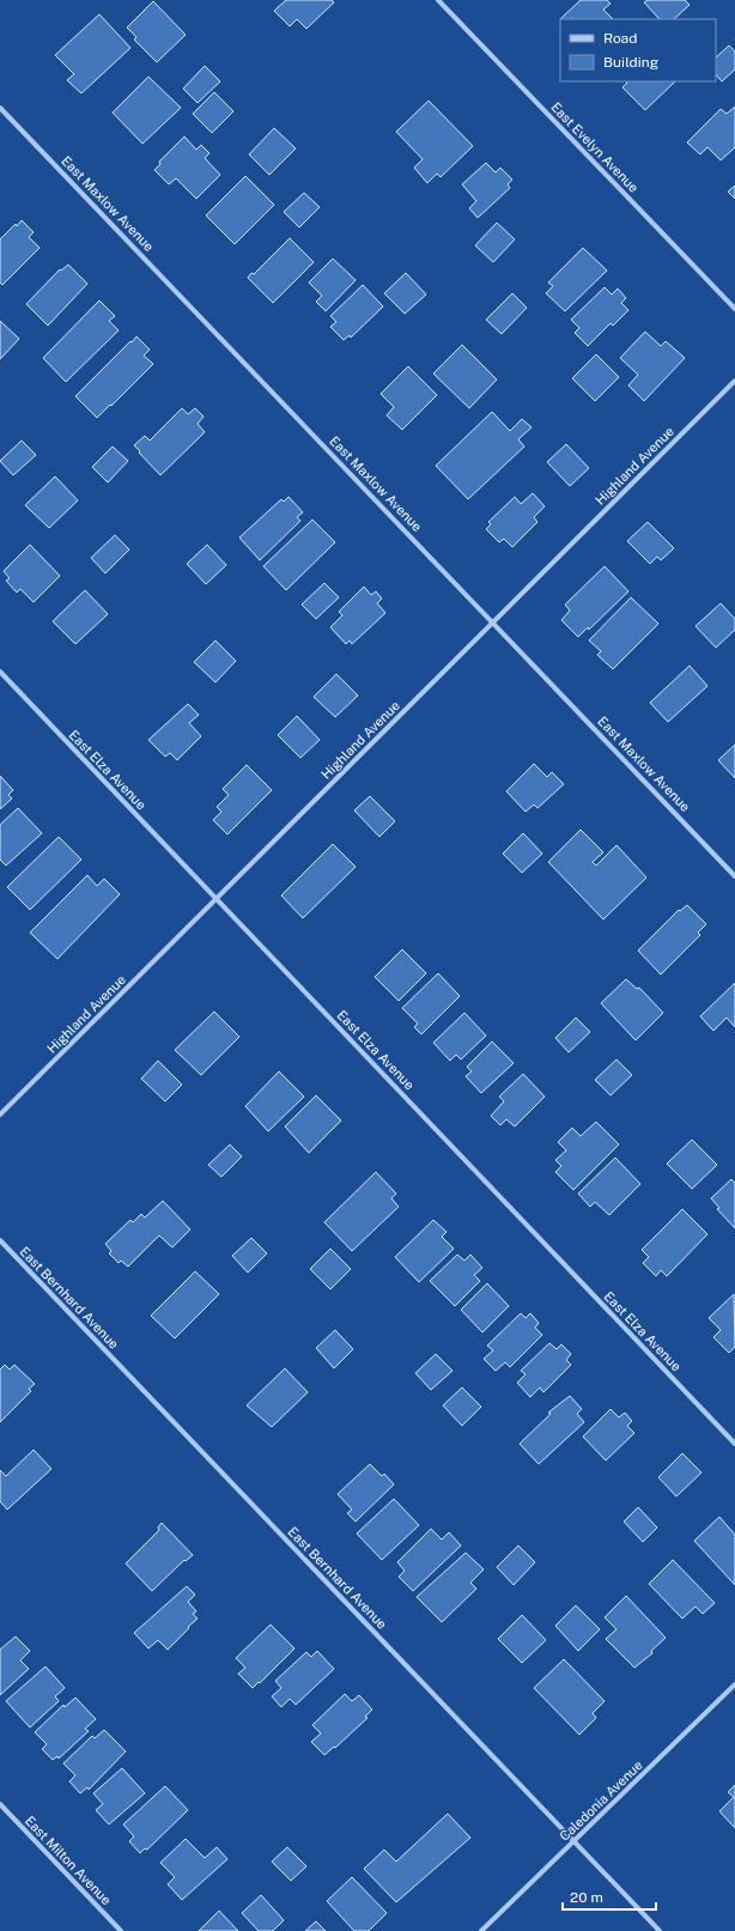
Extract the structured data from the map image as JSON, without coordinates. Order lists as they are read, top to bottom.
{
  "streets": {
    "street": [
      "East Evelyn Avenue",
      "East Maxlow Avenue",
      "Highland Avenue",
      "East Elza Avenue",
      "East Bernhard Avenue",
      "Caledonia Avenue",
      "East Milton Avenue"
    ]
  },
  "crossings": [
    ["East Maxlow Avenue", "Highland Avenue"],
    ["Highland Avenue", "East Elza Avenue"],
    ["East Bernhard Avenue", "Caledonia Avenue"]
  ],
  "legend": ["Road", "Building"],
  "scale_bar": "20 m"
}
